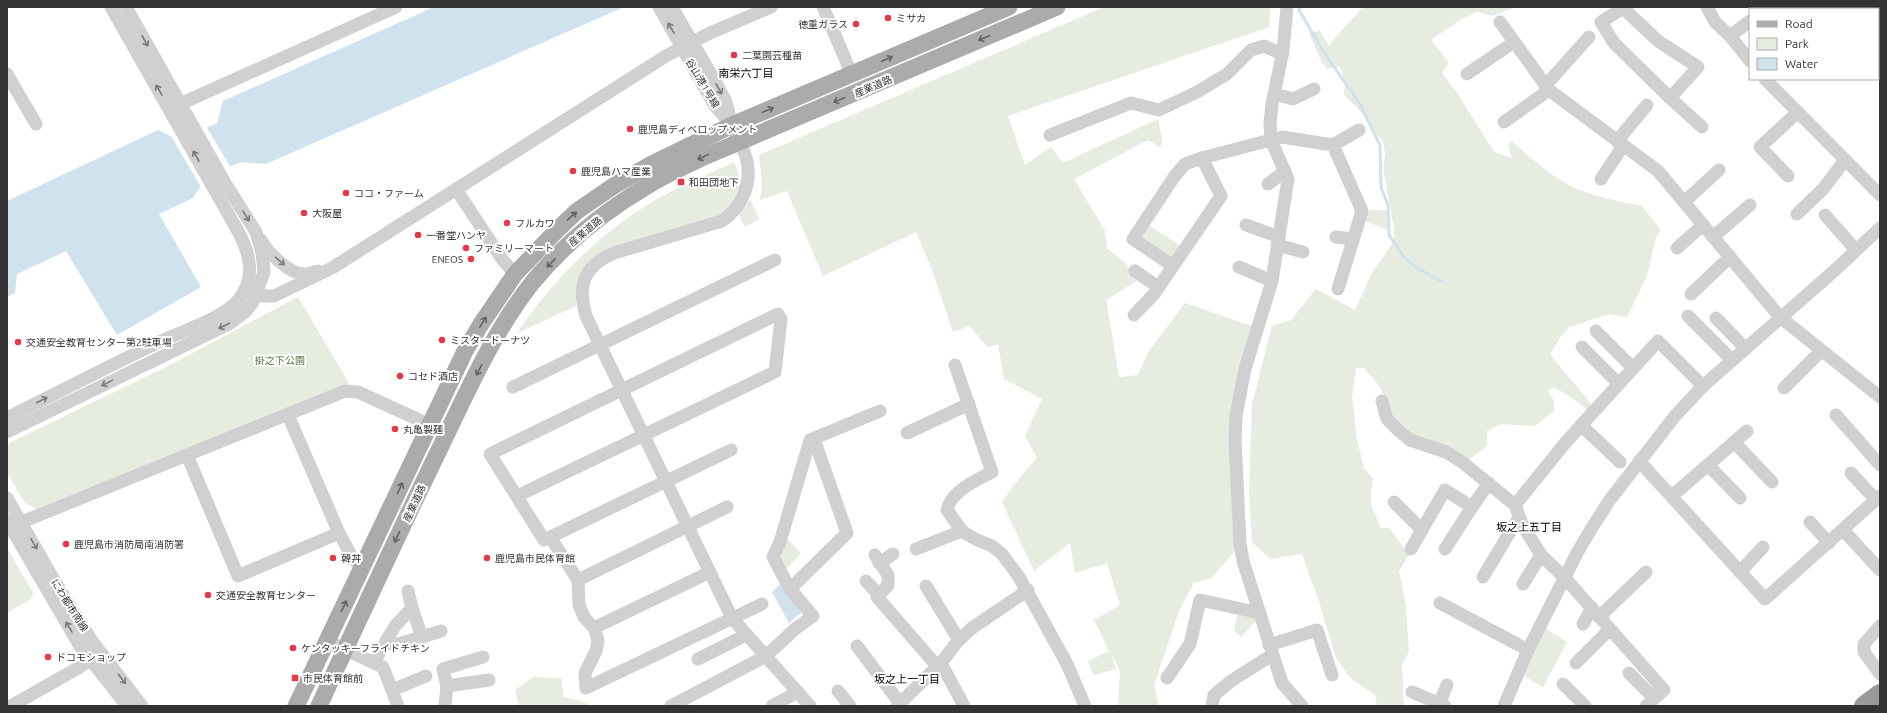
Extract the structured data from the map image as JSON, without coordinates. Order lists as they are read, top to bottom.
{
  "streets": {
    "main road": ["産業道路"],
    "street": ["谷山港1号線", "にわ都市南線"]
  },
  "crossings": [
    ["谷山港1号線", "産業道路"]
  ],
  "districts": ["南栄六丁目", "坂之上五丁目", "坂之上一丁目"],
  "parks": ["掛之下公園"],
  "places": {
    "other": [
      "ミサカ",
      "徳重ガラス",
      "二葉園芸種苗",
      "鹿児島ディベロップメント",
      "鹿児島ハマ産業",
      "ココ・ファーム",
      "大阪屋",
      "フルカワ",
      "一番堂ハンヤ",
      "ファミリーマート",
      "ENEOS",
      "ミスタードーナツ",
      "交通安全教育センター第2駐車場",
      "コセド酒店",
      "丸亀製麺",
      "鹿児島市消防局南消防署",
      "韓丼",
      "鹿児島市民体育館",
      "交通安全教育センター",
      "ケンタッキーフライドチキン",
      "ドコモショップ"
    ],
    "transit": ["和田団地下", "市民体育館前"]
  },
  "legend": ["Road", "Park", "Water"]
}
